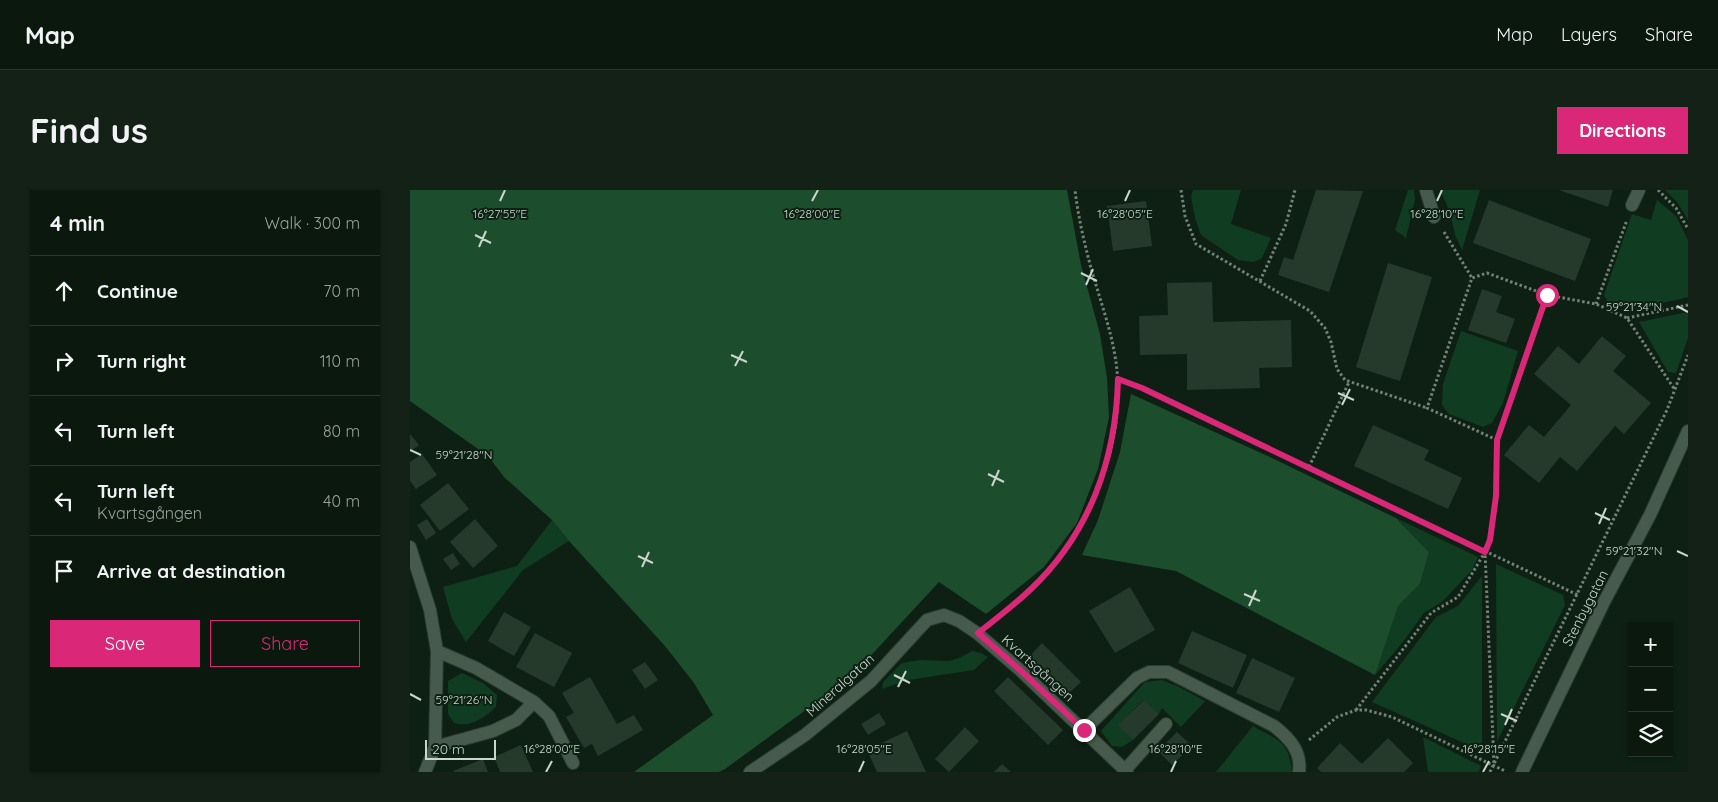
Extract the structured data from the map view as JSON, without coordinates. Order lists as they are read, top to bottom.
{
  "streets": {
    "street": ["Stenbygatan", "Kvartsgången", "Mineralgatan"]
  },
  "crossings": [
    ["Kvartsgången", "Mineralgatan"]
  ],
  "scale_bar": "20 m",
  "page": {
    "header": "Map",
    "nav": ["Map", "Layers", "Share"],
    "buttons": [
      "Directions",
      ["Save", "Share"]
    ],
    "title": "Find us",
    "heading": ["4 min", "Walk · 300 m"],
    "list": [
      ["Continue", "70 m"],
      ["Turn right", "110 m"],
      ["Turn left", "80 m"],
      ["Turn left", "Kvartsgången", "40 m"],
      "Arrive at destination"
    ],
    "map_buttons": ["+", "−"],
    "scale": "20 m"
  },
  "coordinates": [
    "16°27'55\"E",
    "16°28'00\"E",
    "16°28'05\"E",
    "16°28'10\"E",
    "59°21'34\"N",
    "59°21'28\"N",
    "59°21'32\"N",
    "59°21'26\"N",
    "16°28'15\"E"
  ]
}
